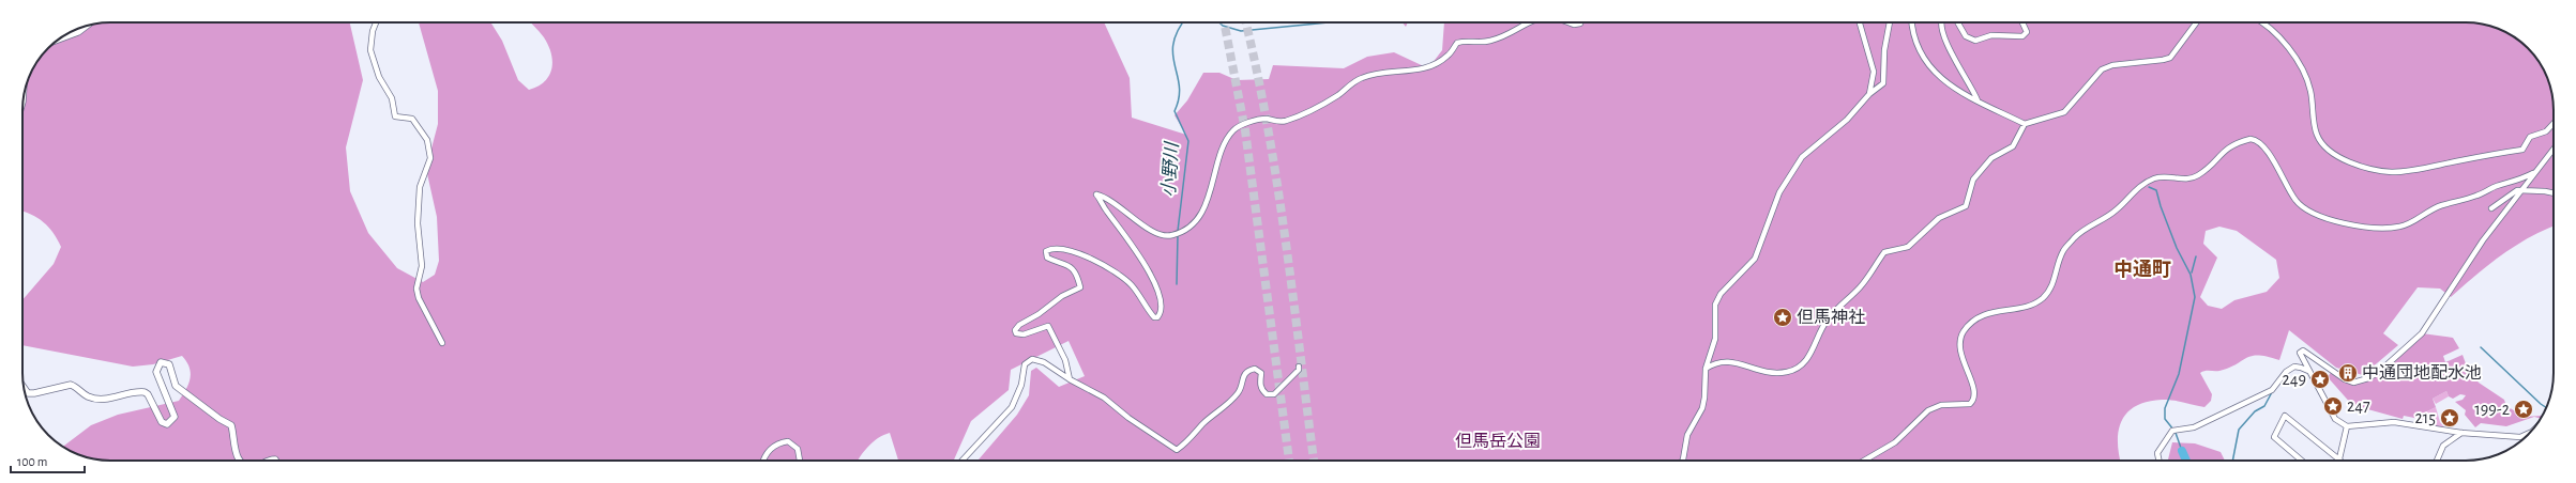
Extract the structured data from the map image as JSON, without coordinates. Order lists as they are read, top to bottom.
{
  "districts": ["中通町"],
  "water": ["小野川"],
  "parks": ["但馬岳公園"],
  "places": {
    "place": [
      "但馬神社",
      "249",
      "247",
      "199-2",
      "215"
    ],
    "building": ["中通団地配水池"]
  },
  "scale_bar": "100 m"
}
